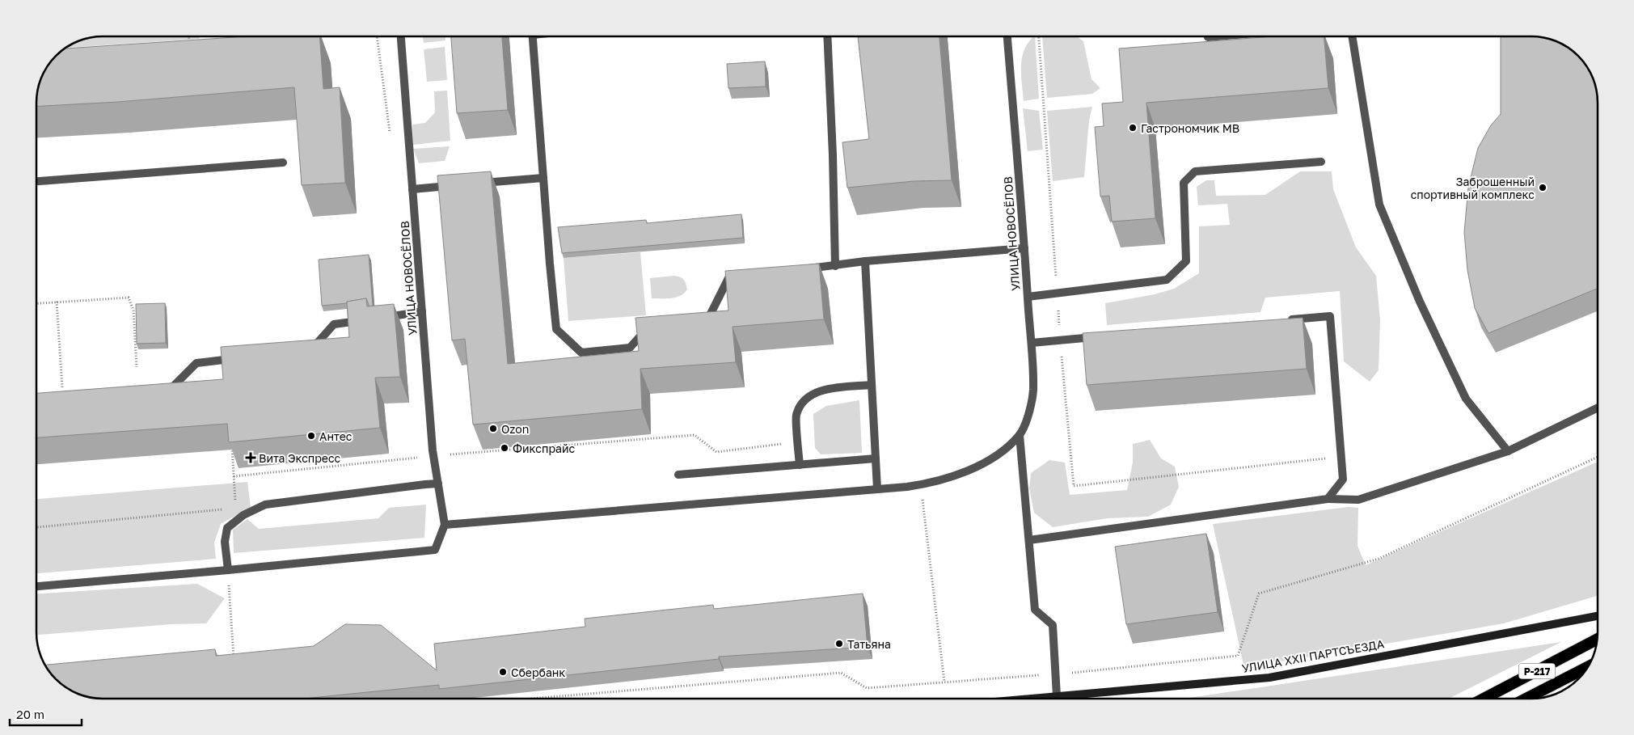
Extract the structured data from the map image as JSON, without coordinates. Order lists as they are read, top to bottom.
{
  "streets": {
    "highway": ["Р-217"],
    "main road": ["УЛИЦА XXII ПАРТСЪЕЗДА"],
    "street": ["УЛИЦА НОВОСЁЛОВ"]
  },
  "places": {
    "other": [
      "Гастрономчик МВ",
      "Заброшенный спортивный комплекс",
      "Ozon",
      "Антес",
      "Фикспрайс",
      "Татьяна",
      "Сбербанк"
    ],
    "health": ["Вита Экспресс"]
  },
  "scale_bar": "20 m"
}
